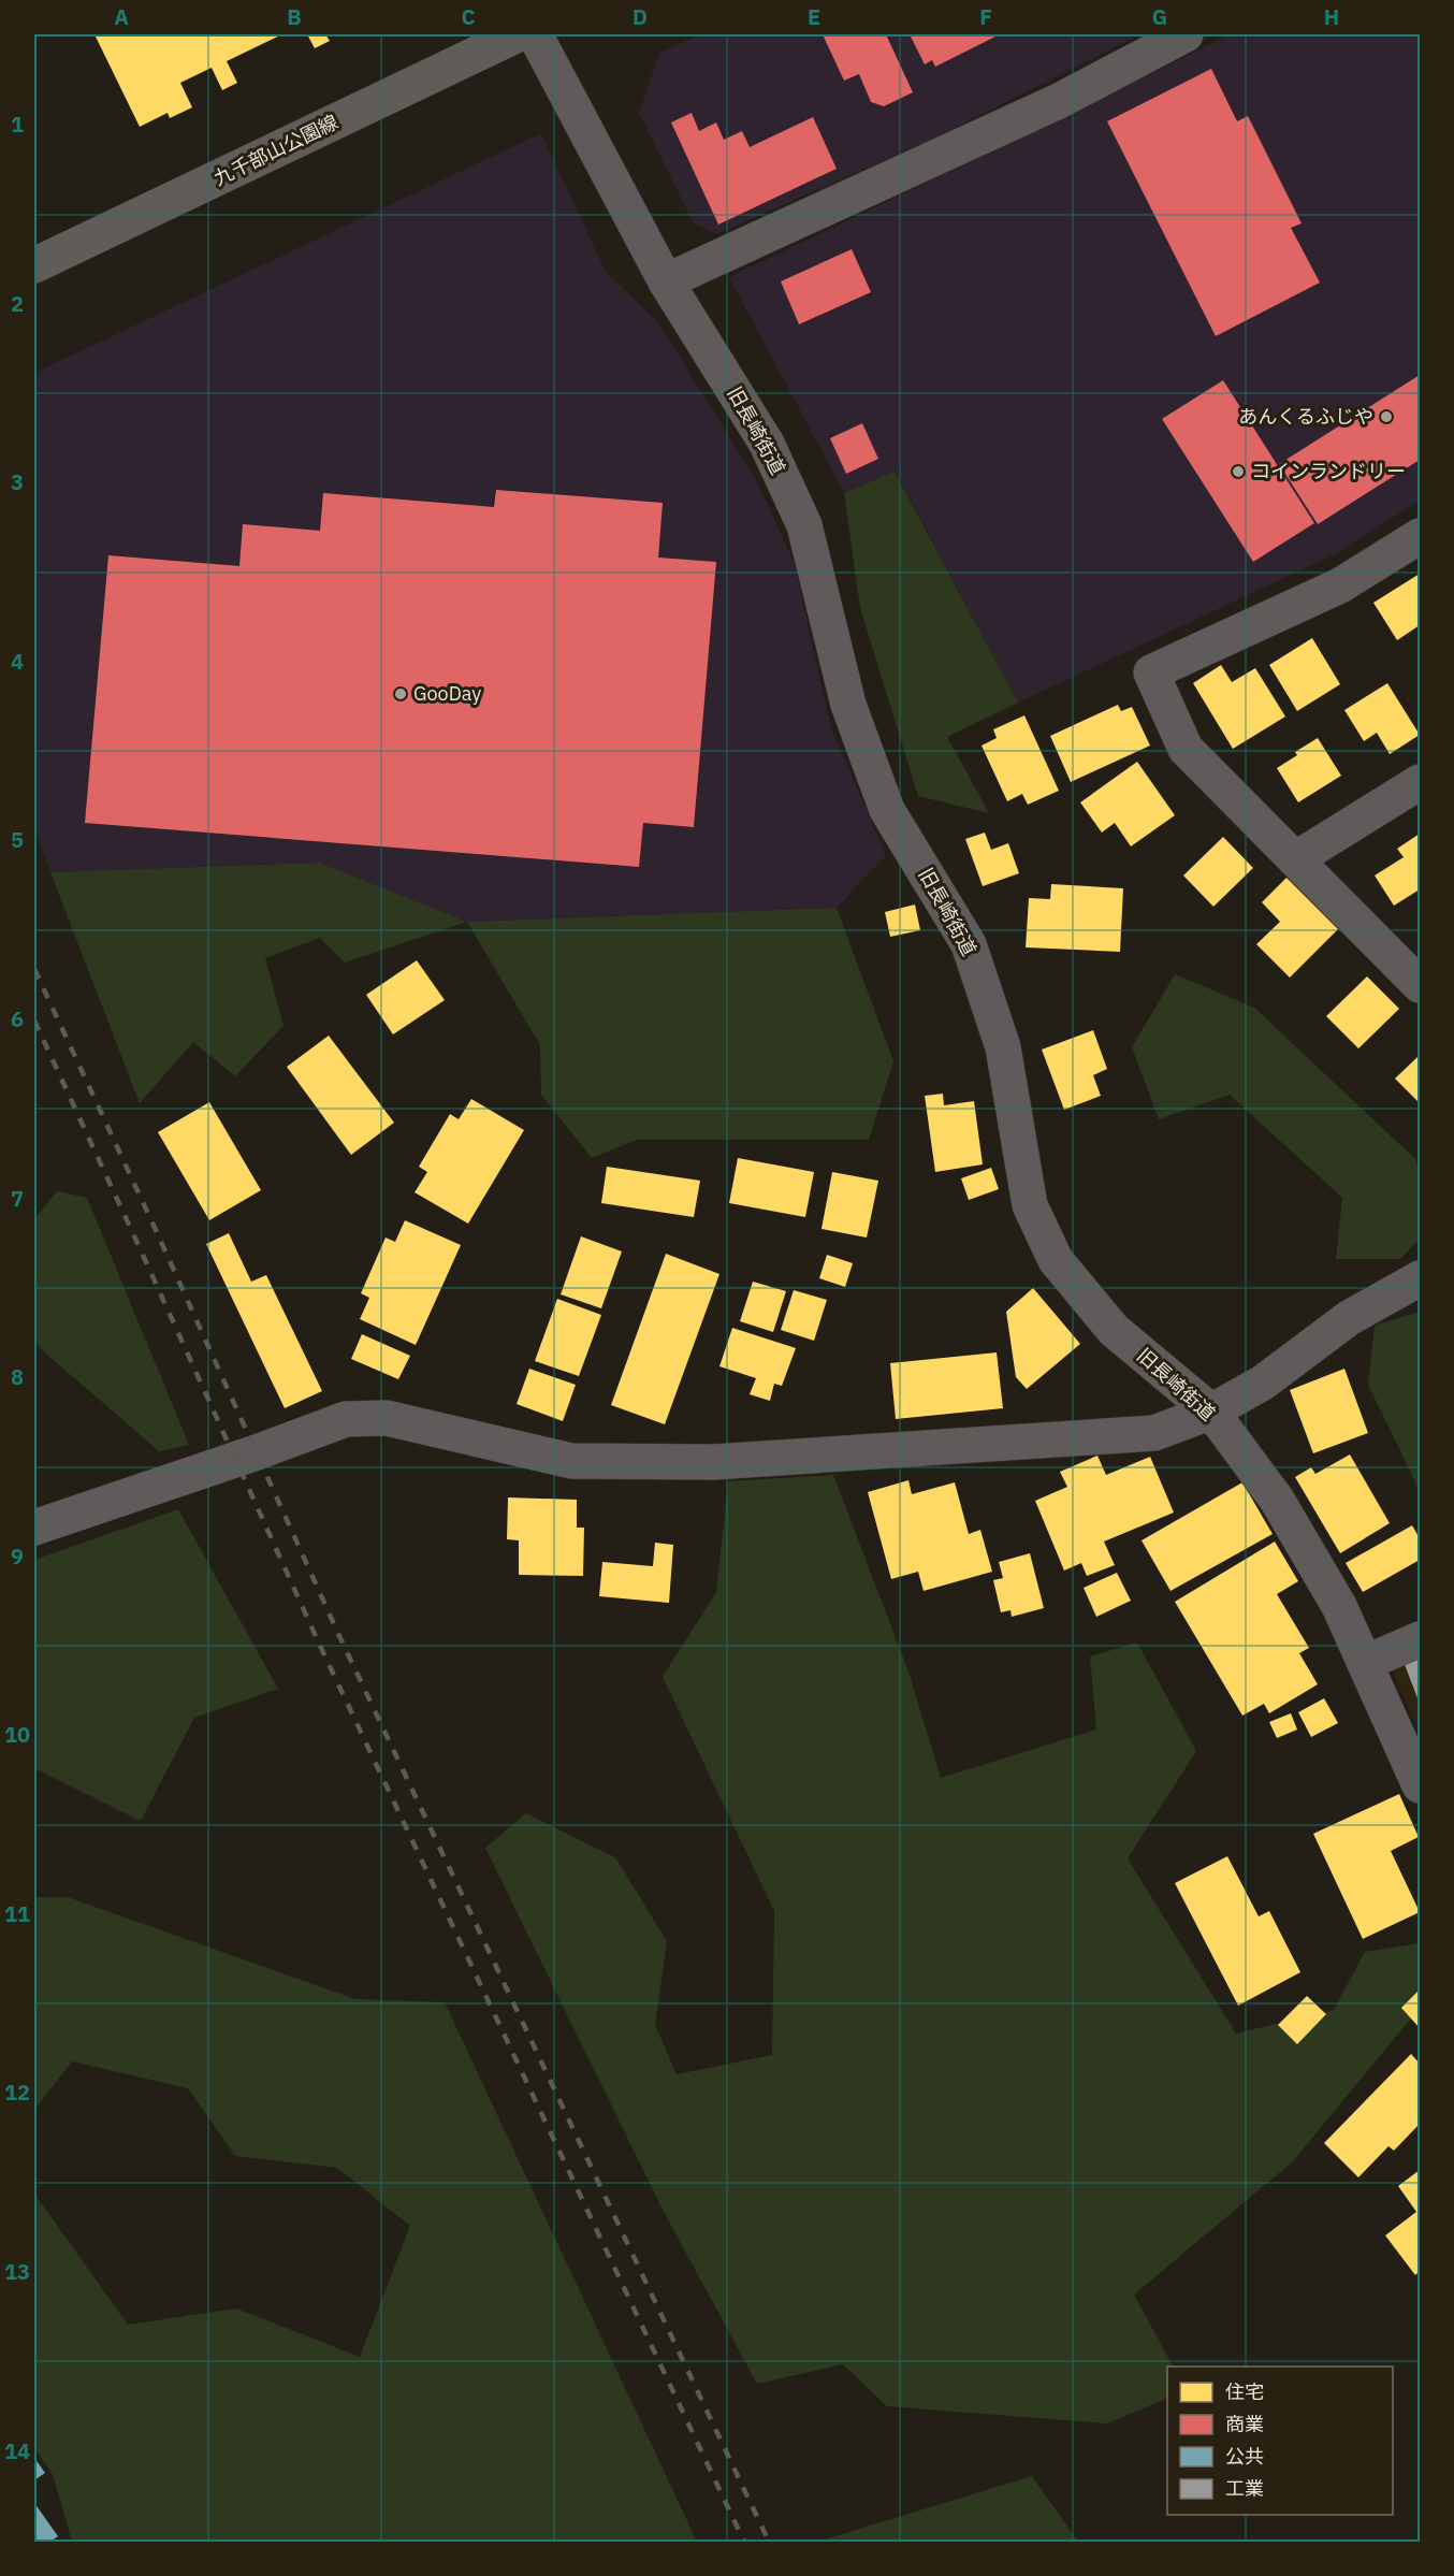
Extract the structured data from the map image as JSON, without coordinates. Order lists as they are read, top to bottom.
{
  "streets": {
    "main road": ["九千部山公園線"],
    "street": ["旧長崎街道"]
  },
  "places": ["あんくるふじや", "コインランドリー", "GooDay"],
  "legend": [
    "住宅",
    "商業",
    "公共",
    "工業"
  ],
  "grid": {
    "columns": [
      "A",
      "B",
      "C",
      "D",
      "E",
      "F",
      "G",
      "H"
    ],
    "rows": [
      "1",
      "2",
      "3",
      "4",
      "5",
      "6",
      "7",
      "8",
      "9",
      "10",
      "11",
      "12",
      "13",
      "14"
    ]
  }
}
